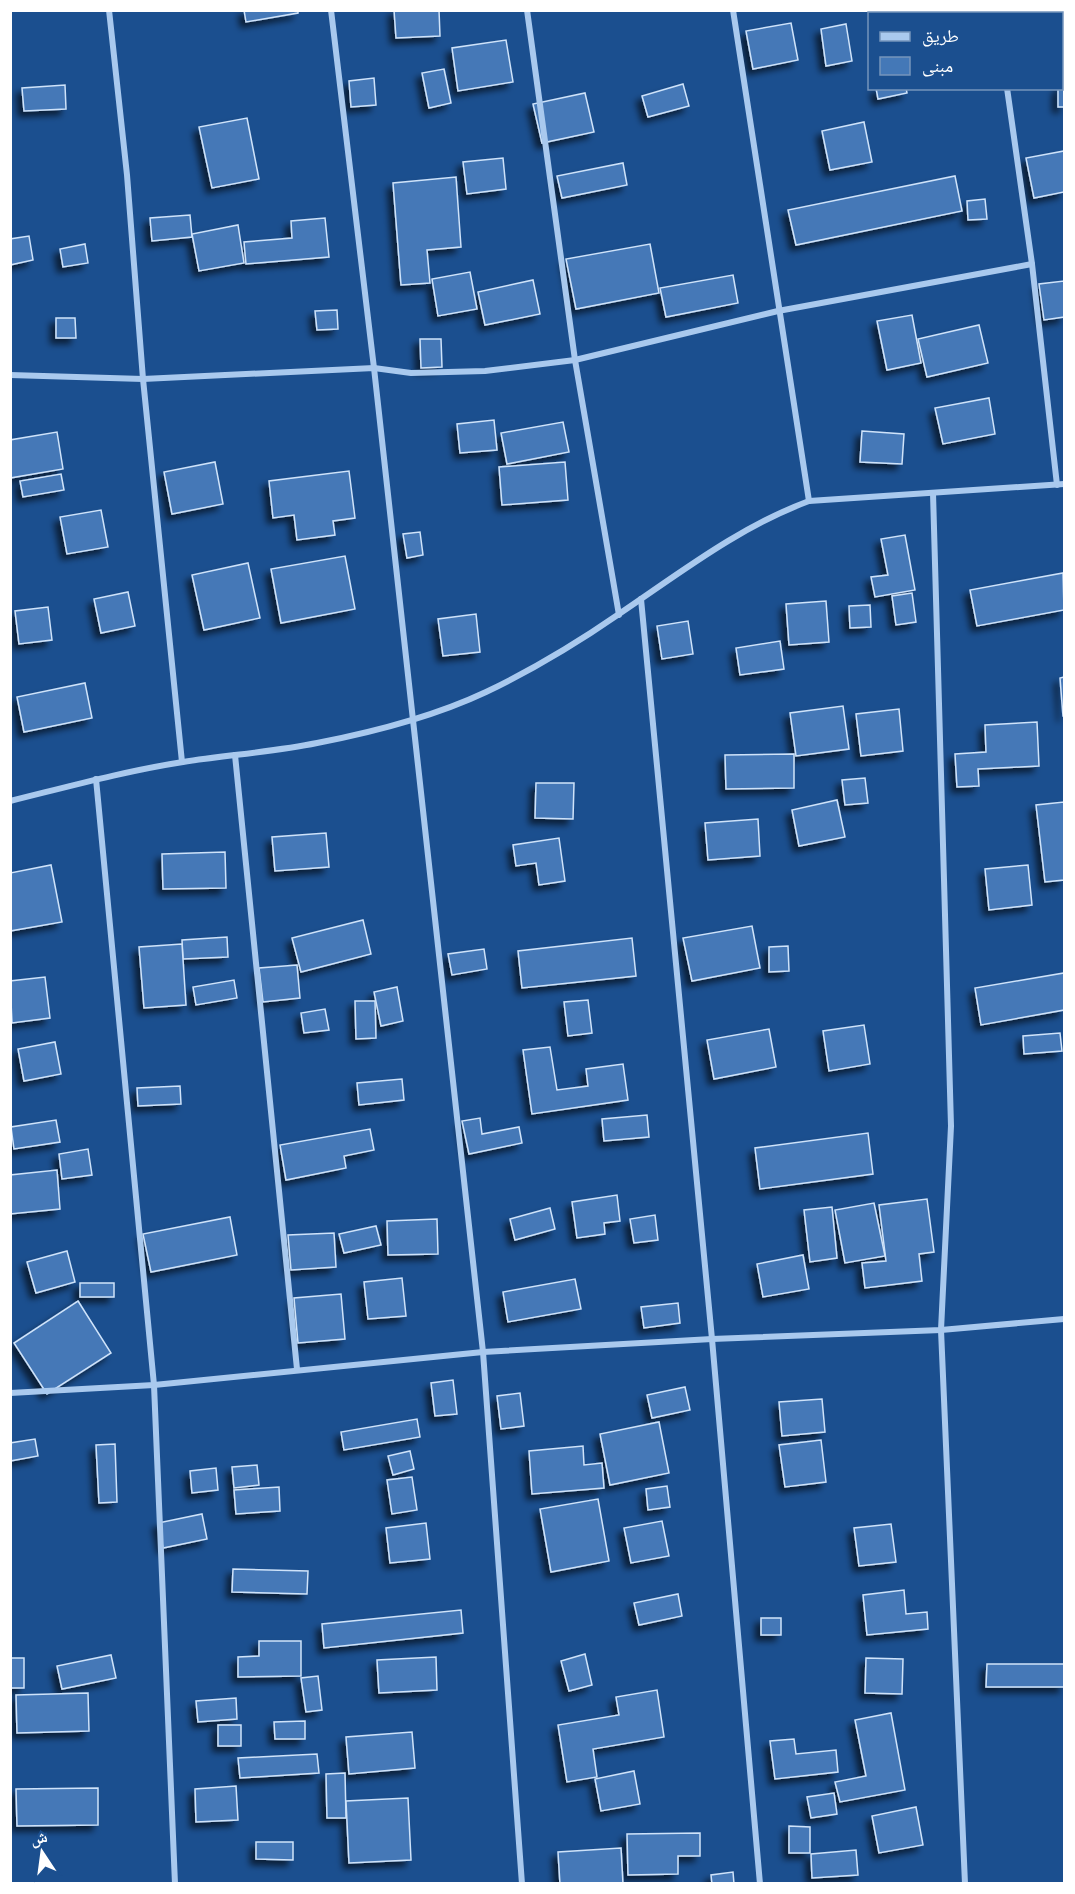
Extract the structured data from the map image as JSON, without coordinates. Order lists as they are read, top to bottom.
{
  "legend": ["طريق", "مبنى"],
  "north": "top"
}
